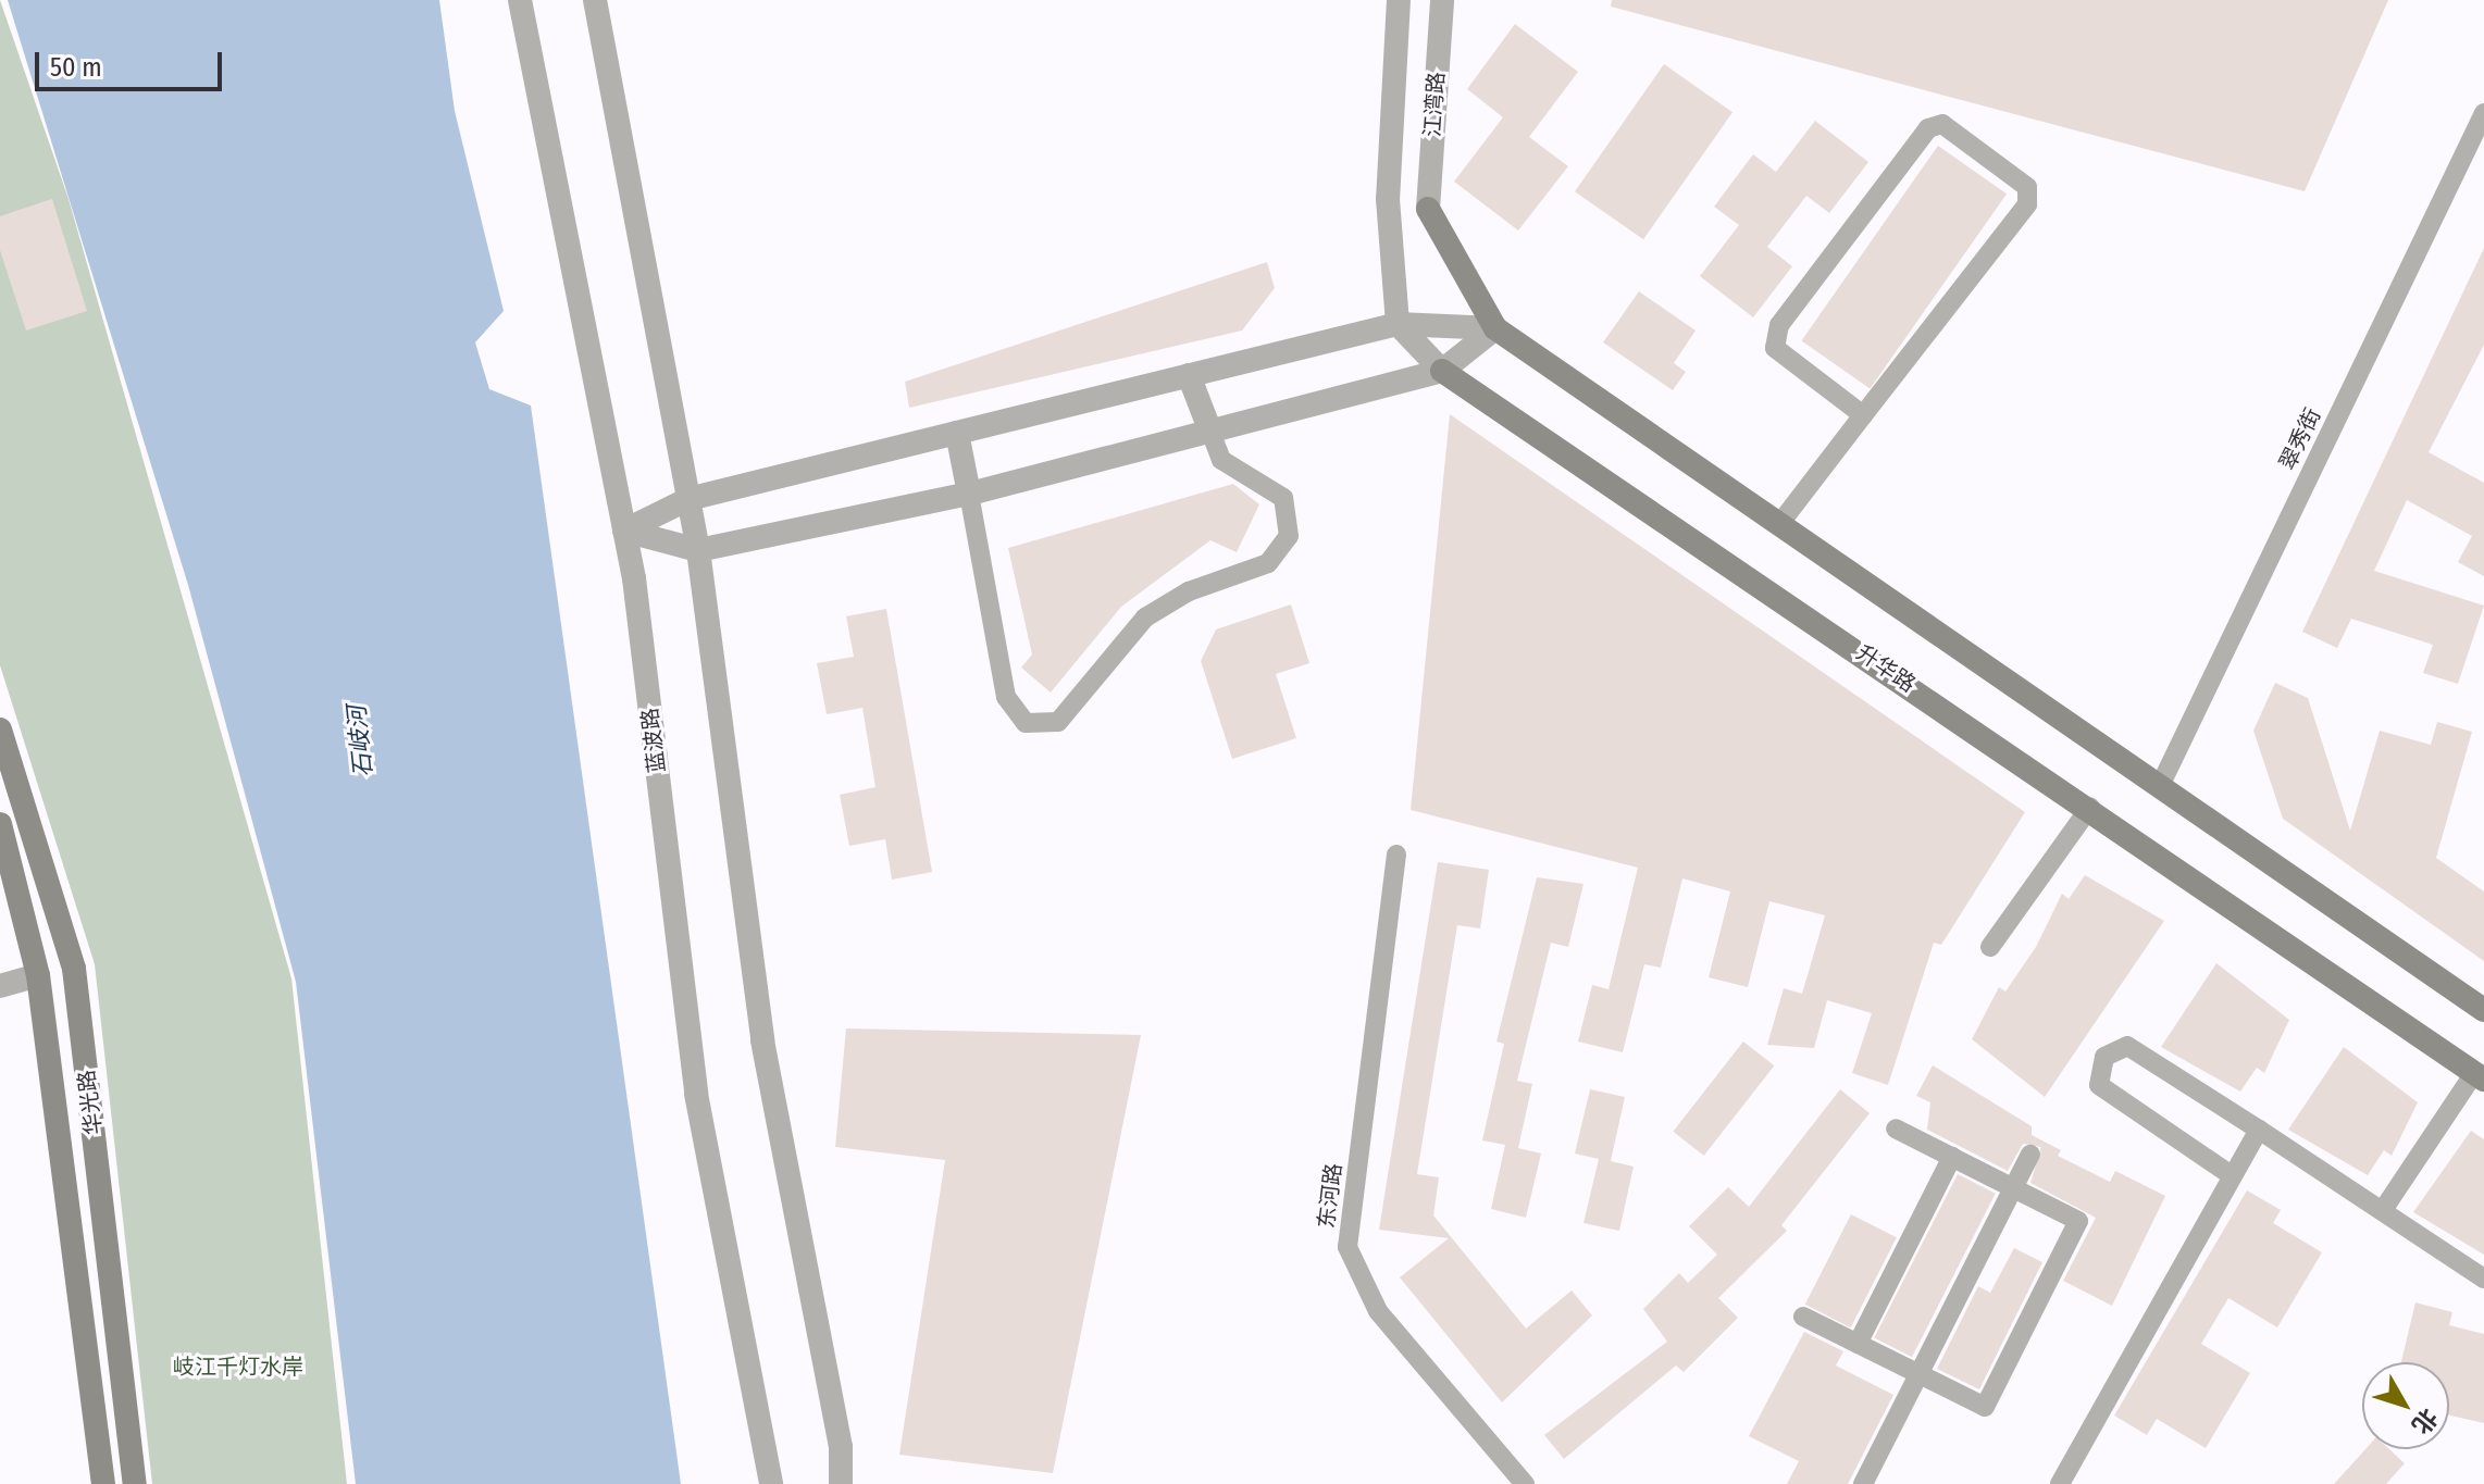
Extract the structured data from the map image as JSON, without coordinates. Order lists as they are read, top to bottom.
{
  "streets": {
    "main road": ["升华路", "华光路"],
    "street": [
      "江湾路",
      "翠秀街",
      "蓝波路",
      "东河路"
    ]
  },
  "crossings": [
    ["江湾路", "升华路"]
  ],
  "water": ["石岐河"],
  "parks": ["岐江千灯水岸"],
  "scale_bar": "50 m",
  "north": "bottom right"
}
